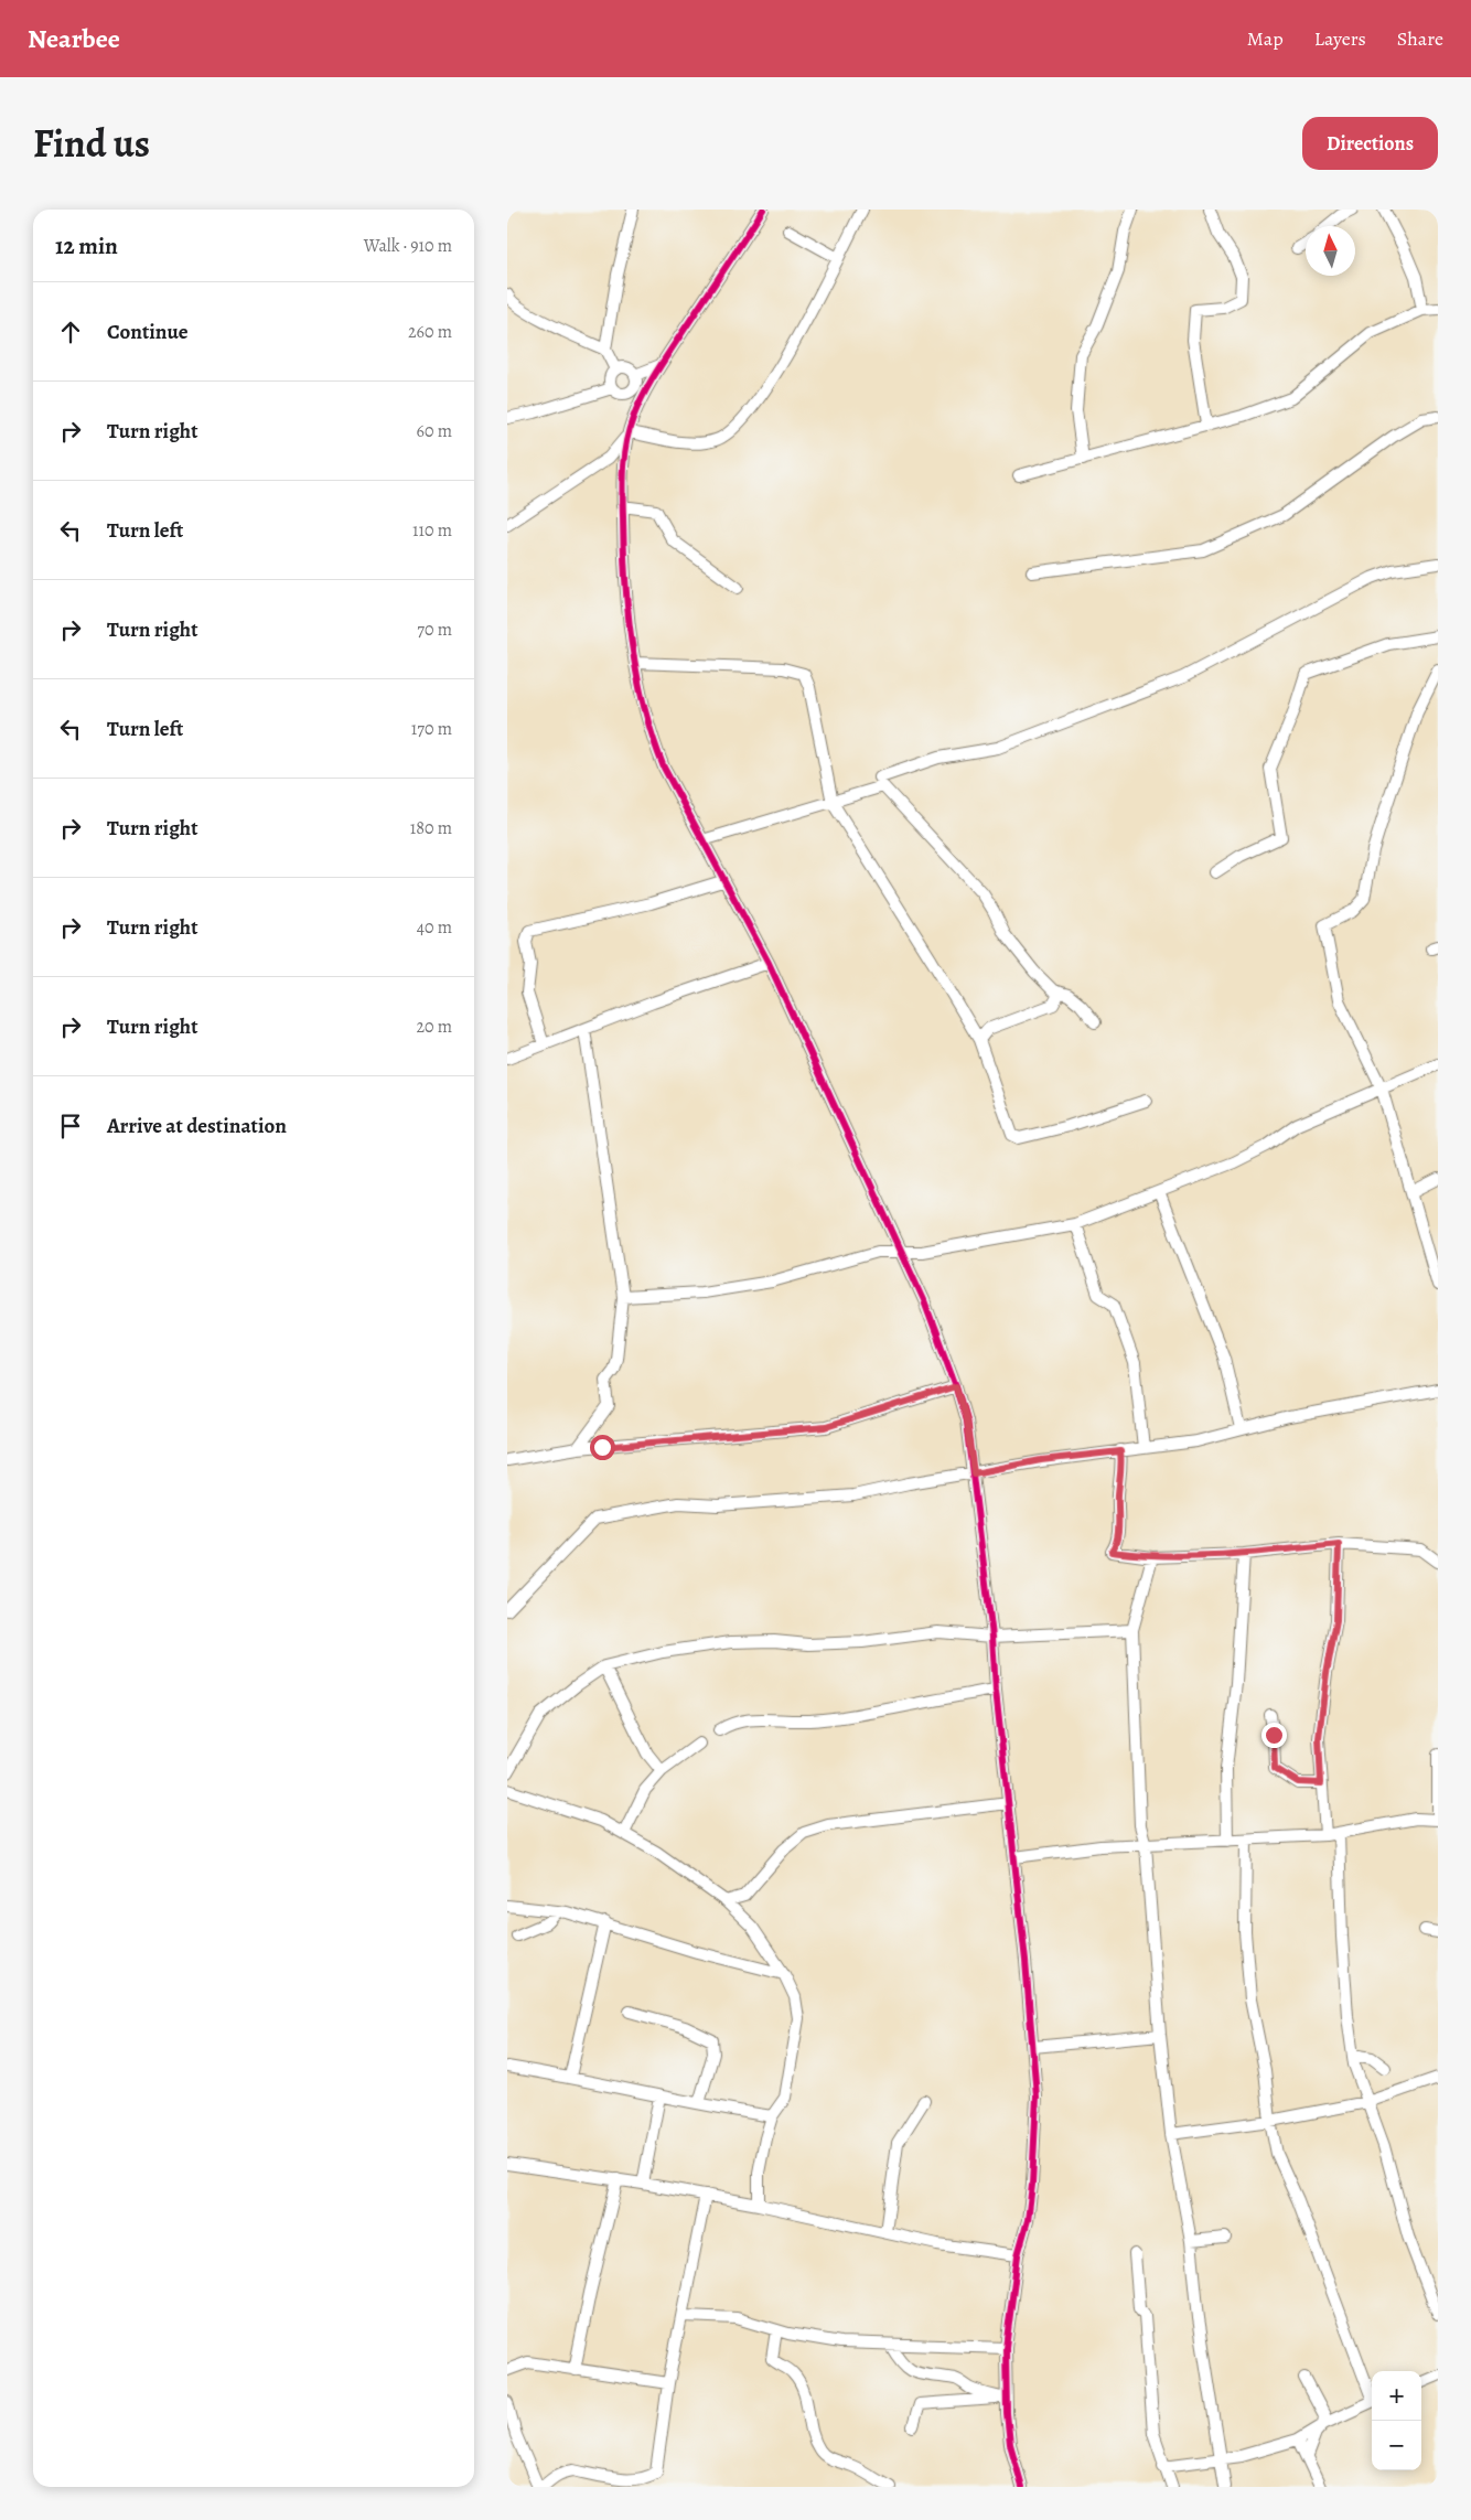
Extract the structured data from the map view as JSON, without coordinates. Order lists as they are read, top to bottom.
{
  "north": "top",
  "page": {
    "header": "Nearbee",
    "nav": ["Map", "Layers", "Share"],
    "title": "Find us",
    "buttons": "Directions",
    "heading": ["12 min", "Walk · 910 m"],
    "list": [
      ["Continue", "260 m"],
      ["Turn right", "60 m"],
      ["Turn left", "110 m"],
      ["Turn right", "70 m"],
      ["Turn left", "170 m"],
      ["Turn right", "180 m"],
      ["Turn right", "40 m"],
      ["Turn right", "20 m"],
      "Arrive at destination"
    ],
    "map_buttons": ["+", "−"]
  }
}
